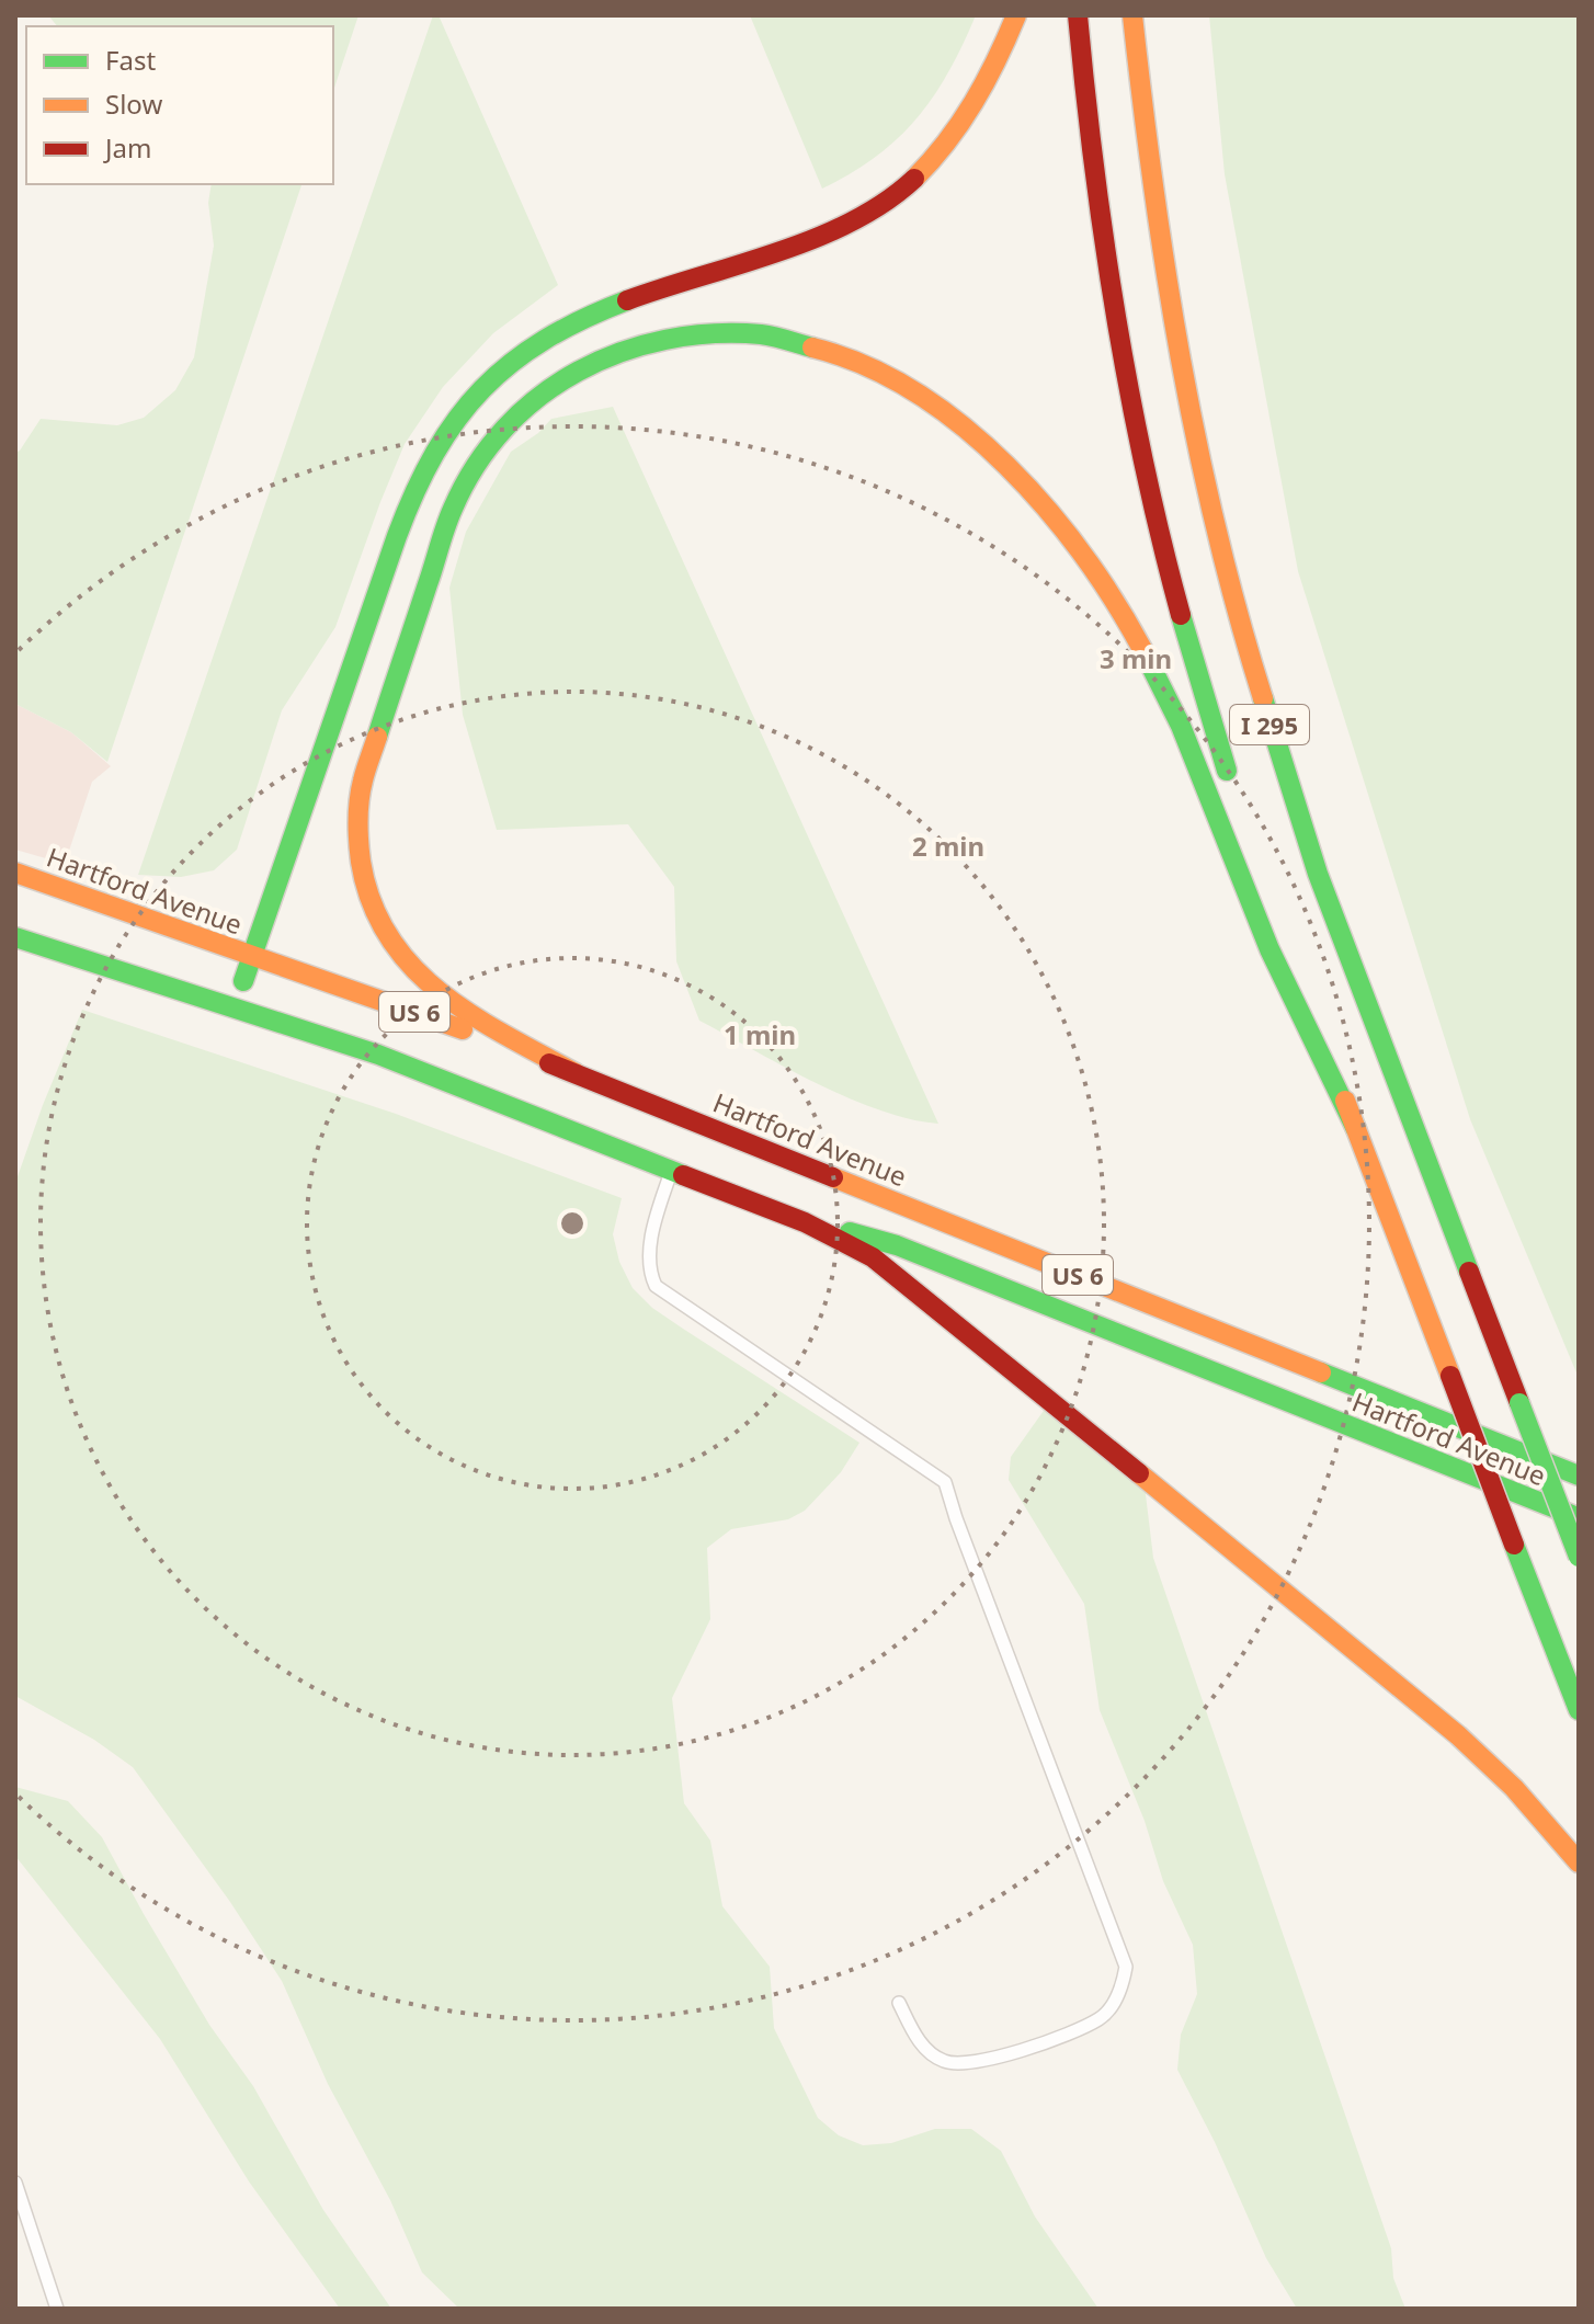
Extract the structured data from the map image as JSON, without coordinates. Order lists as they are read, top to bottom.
{
  "streets": {
    "main road": ["I 295", "Hartford Avenue", "US 6"]
  },
  "crossings": [
    ["Hartford Avenue", "US 6"]
  ],
  "legend": ["Fast", "Slow", "Jam"],
  "rings": ["3 min", "2 min", "1 min"]
}
